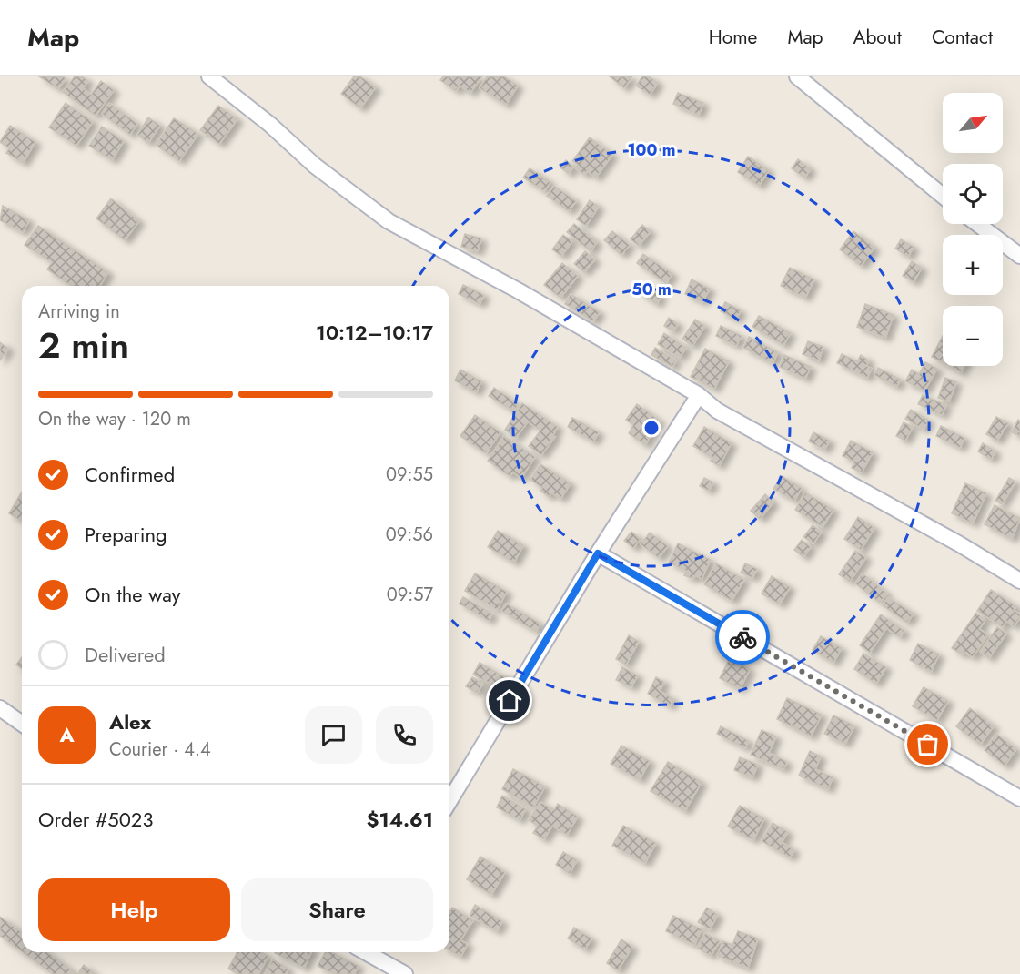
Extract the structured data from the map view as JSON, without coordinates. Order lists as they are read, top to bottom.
{
  "north": "top right",
  "page": {
    "header": "Map",
    "nav": [
      "Home",
      "Map",
      "About",
      "Contact"
    ],
    "map_buttons": ["+", "−"],
    "heading": ["2 min", "Arriving in", "10:12–10:17"],
    "panel": [
      "Alex",
      "Courier · 4.4",
      "Order #5023",
      "$14.61"
    ],
    "bar": "On the way · 120 m",
    "list": [
      ["Confirmed", "09:55"],
      ["Preparing", "09:56"],
      ["On the way", "09:57"],
      "Delivered"
    ],
    "round": "A",
    "buttons": ["Help", "Share"]
  },
  "rings": ["100 m", "50 m"]
}
